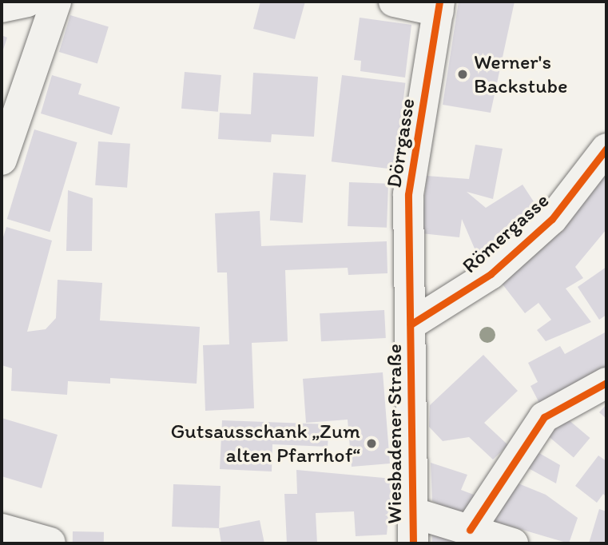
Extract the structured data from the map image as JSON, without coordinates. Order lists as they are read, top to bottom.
{
  "streets": {
    "street": ["Dörrgasse", "Römergasse", "Wiesbadener Straße"]
  },
  "crossings": [
    ["Dörrgasse", "Römergasse"],
    ["Dörrgasse", "Wiesbadener Straße"],
    ["Römergasse", "Wiesbadener Straße"]
  ],
  "places": ["Werner's Backstube", "Gutsausschank „Zum alten Pfarrhof“"]
}
